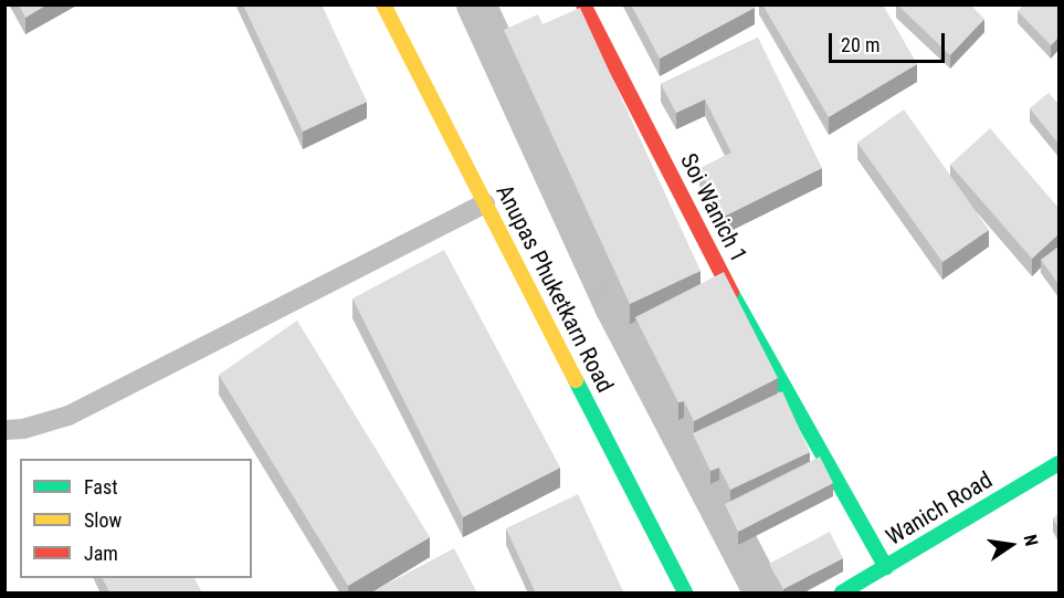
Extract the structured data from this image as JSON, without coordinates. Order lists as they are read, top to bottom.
{
  "streets": {
    "street": ["Soi Wanich 1", "Anupas Phuketkarn Road", "Wanich Road"]
  },
  "crossings": [
    ["Soi Wanich 1", "Wanich Road"]
  ],
  "legend": ["Fast", "Slow", "Jam"],
  "scale_bar": "20 m",
  "north": "right"
}
